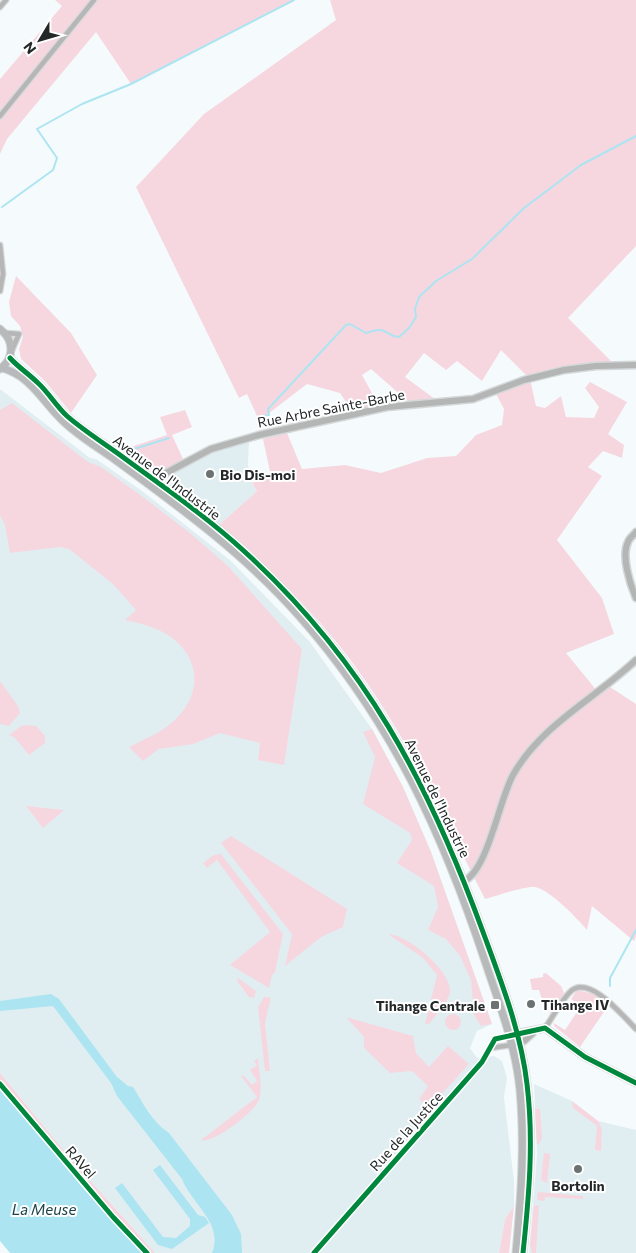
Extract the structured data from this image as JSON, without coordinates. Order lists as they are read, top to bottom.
{
  "streets": {
    "main road": ["Avenue de l'Industrie"],
    "street": ["Rue Arbre Sainte-Barbe", "Rue de la Justice"],
    "cycle path": ["RAVel"]
  },
  "crossings": [
    ["Rue Arbre Sainte-Barbe", "Avenue de l'Industrie"],
    ["Avenue de l'Industrie", "Rue de la Justice"]
  ],
  "water": ["La Meuse"],
  "places": {
    "other": ["Bio Dis-moi", "Tihange IV", "Bortolin"],
    "transit": ["Tihange Centrale"]
  },
  "north": "bottom left"
}
